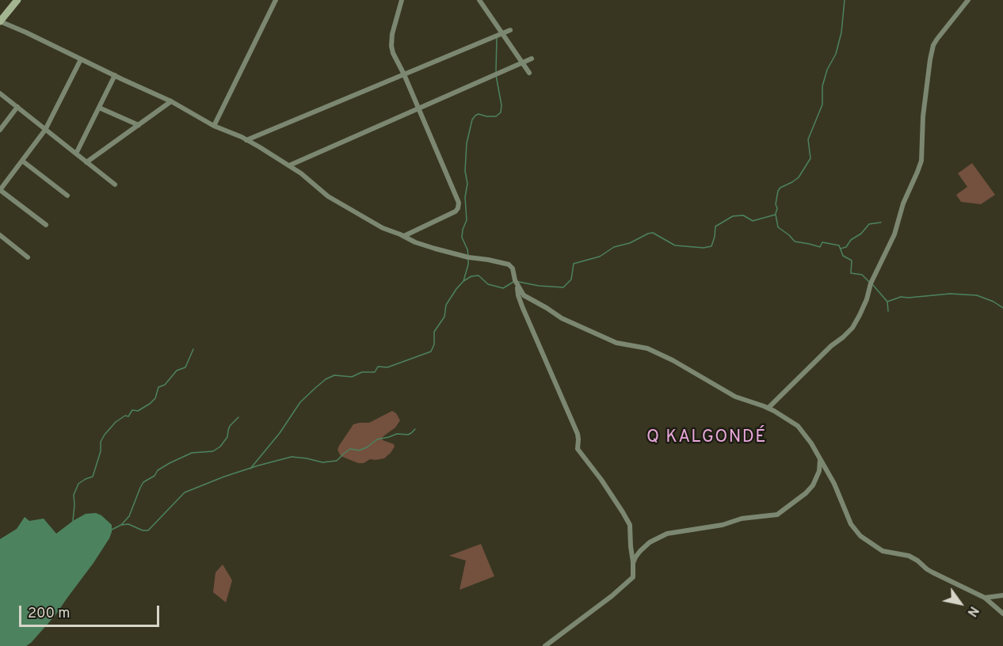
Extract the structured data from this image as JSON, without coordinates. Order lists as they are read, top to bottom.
{
  "districts": ["Q KALGONDÉ"],
  "scale_bar": "200 m",
  "north": "bottom right"
}
